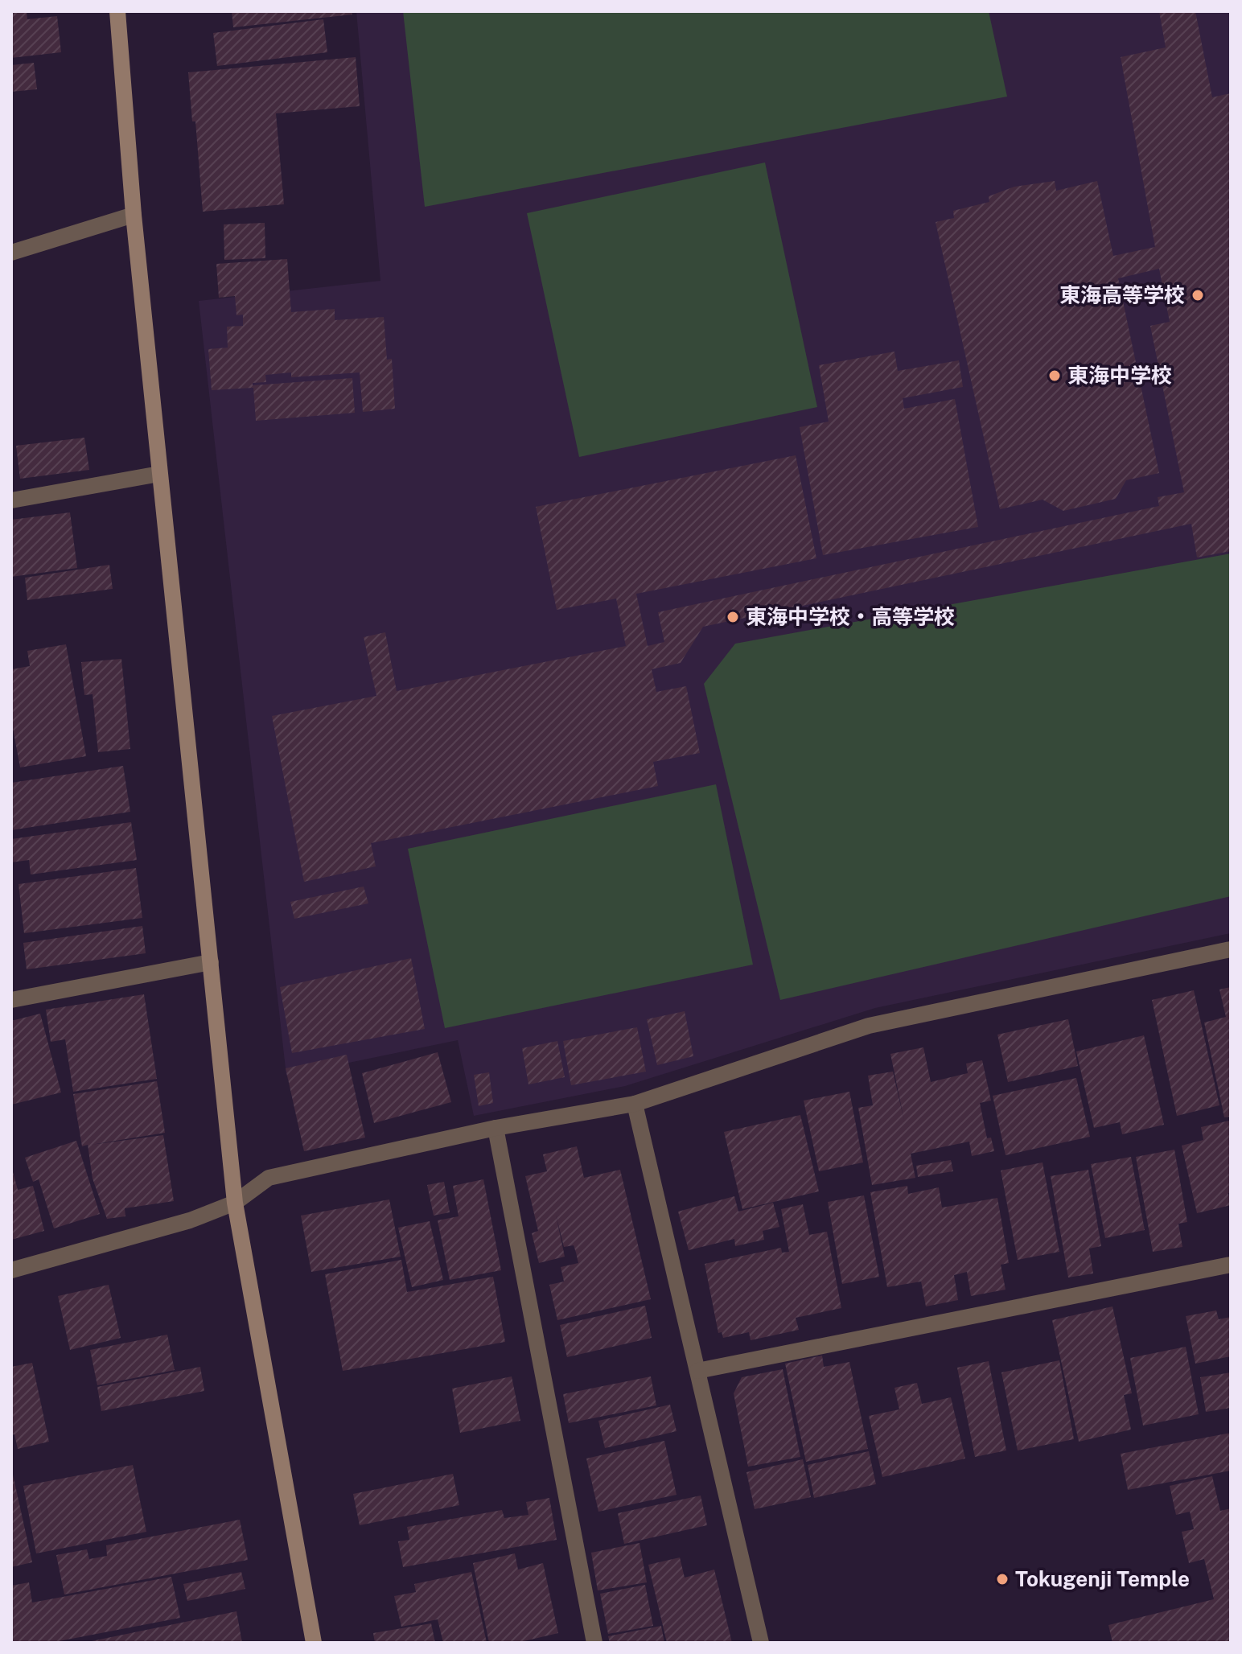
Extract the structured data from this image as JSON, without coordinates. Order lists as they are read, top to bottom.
{
  "places": [
    "東海高等学校",
    "東海中学校",
    "東海中学校・高等学校",
    "Tokugenji Temple"
  ]
}
